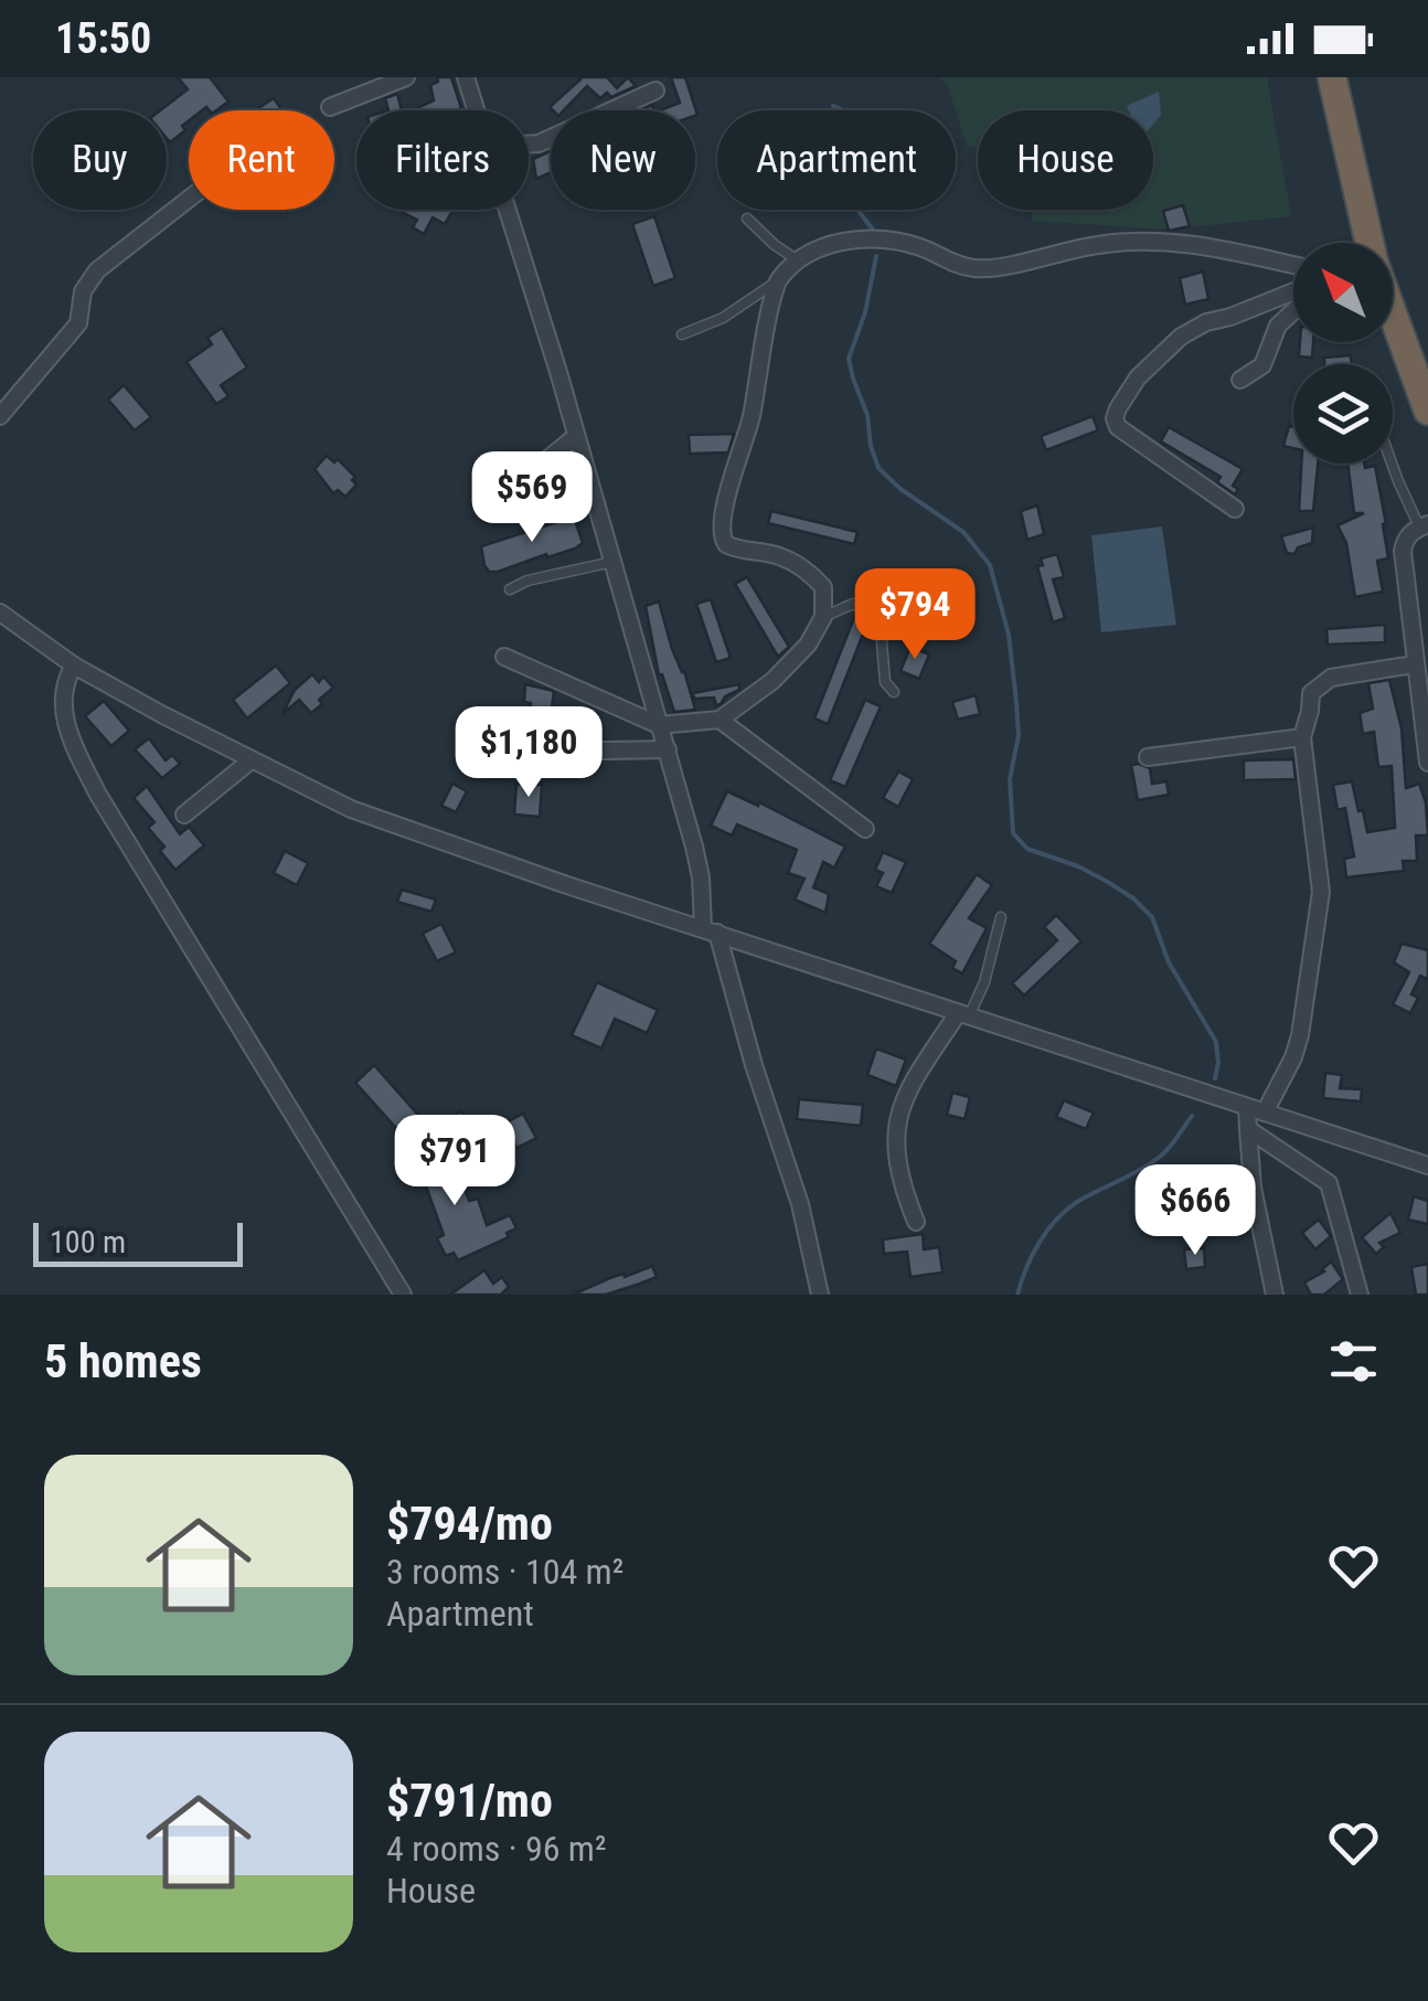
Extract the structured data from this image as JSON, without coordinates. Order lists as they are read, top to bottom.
{
  "scale_bar": "100 m",
  "north": "top left",
  "page": {
    "status": "15:50",
    "chip": [
      "Buy",
      "Rent",
      "Filters",
      "New",
      "Apartment",
      "House"
    ],
    "price": [
      "$569",
      "$794",
      "$1,180",
      "$791",
      "$666"
    ],
    "scale": "100 m",
    "heading": "5 homes",
    "list": [
      {
        "name": "$794/mo",
        "note": "3 rooms · 104 m² · Apartment"
      },
      {
        "name": "$791/mo",
        "note": "4 rooms · 96 m² · House"
      }
    ]
  }
}
